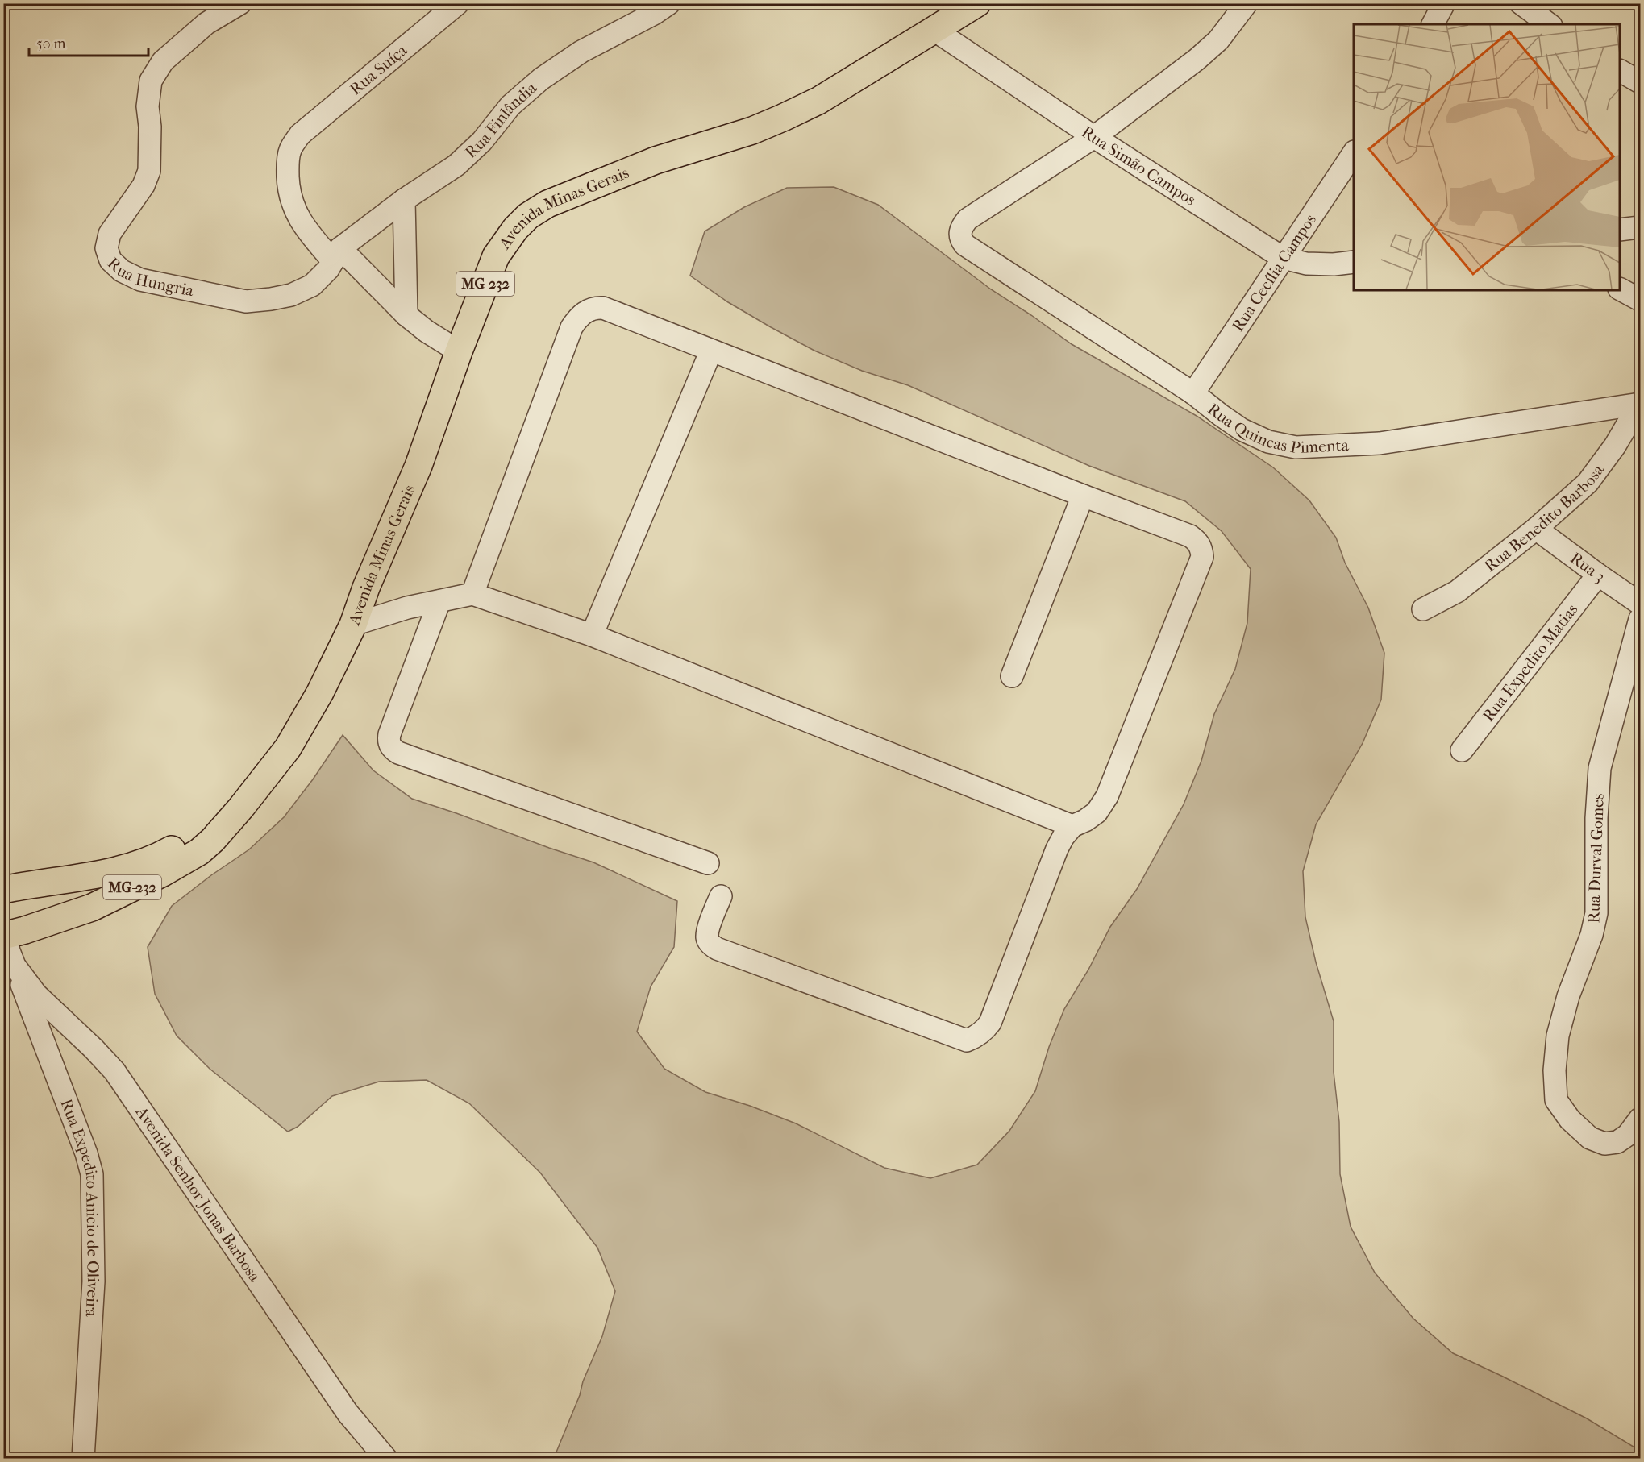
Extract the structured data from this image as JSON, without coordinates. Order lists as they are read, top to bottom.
{
  "streets": {
    "main road": ["Avenida Minas Gerais", "MG-232"],
    "street": [
      "Rua Suíça",
      "Rua Finlândia",
      "Rua Simão Campos",
      "Rua Hungria",
      "Rua Cecília Campos",
      "Rua Quincas Pimenta",
      "Rua Benedito Barbosa",
      "Rua 3",
      "Rua Expedito Matias",
      "Rua Durval Gomes",
      "Avenida Senhor Jonas Barbosa",
      "Rua Expedito Anicio de Oliveira"
    ]
  },
  "crossings": [
    ["Rua Suíça", "Rua Finlândia"],
    ["Rua Suíça", "Rua Hungria"],
    ["Rua Finlândia", "Rua Hungria"],
    ["Rua Simão Campos", "Avenida Minas Gerais"],
    ["Rua Simão Campos", "Rua Cecília Campos"],
    ["Rua Simão Campos", "Rua Quincas Pimenta"],
    ["Avenida Minas Gerais", "MG-232"],
    ["Rua Cecília Campos", "Rua Quincas Pimenta"],
    ["MG-232", "Avenida Senhor Jonas Barbosa"],
    ["Rua Quincas Pimenta", "Rua Benedito Barbosa"],
    ["Rua Benedito Barbosa", "Rua 3"],
    ["Rua 3", "Rua Expedito Matias"],
    ["Avenida Senhor Jonas Barbosa", "Rua Expedito Anicio de Oliveira"]
  ],
  "scale_bar": "50 m"
}
